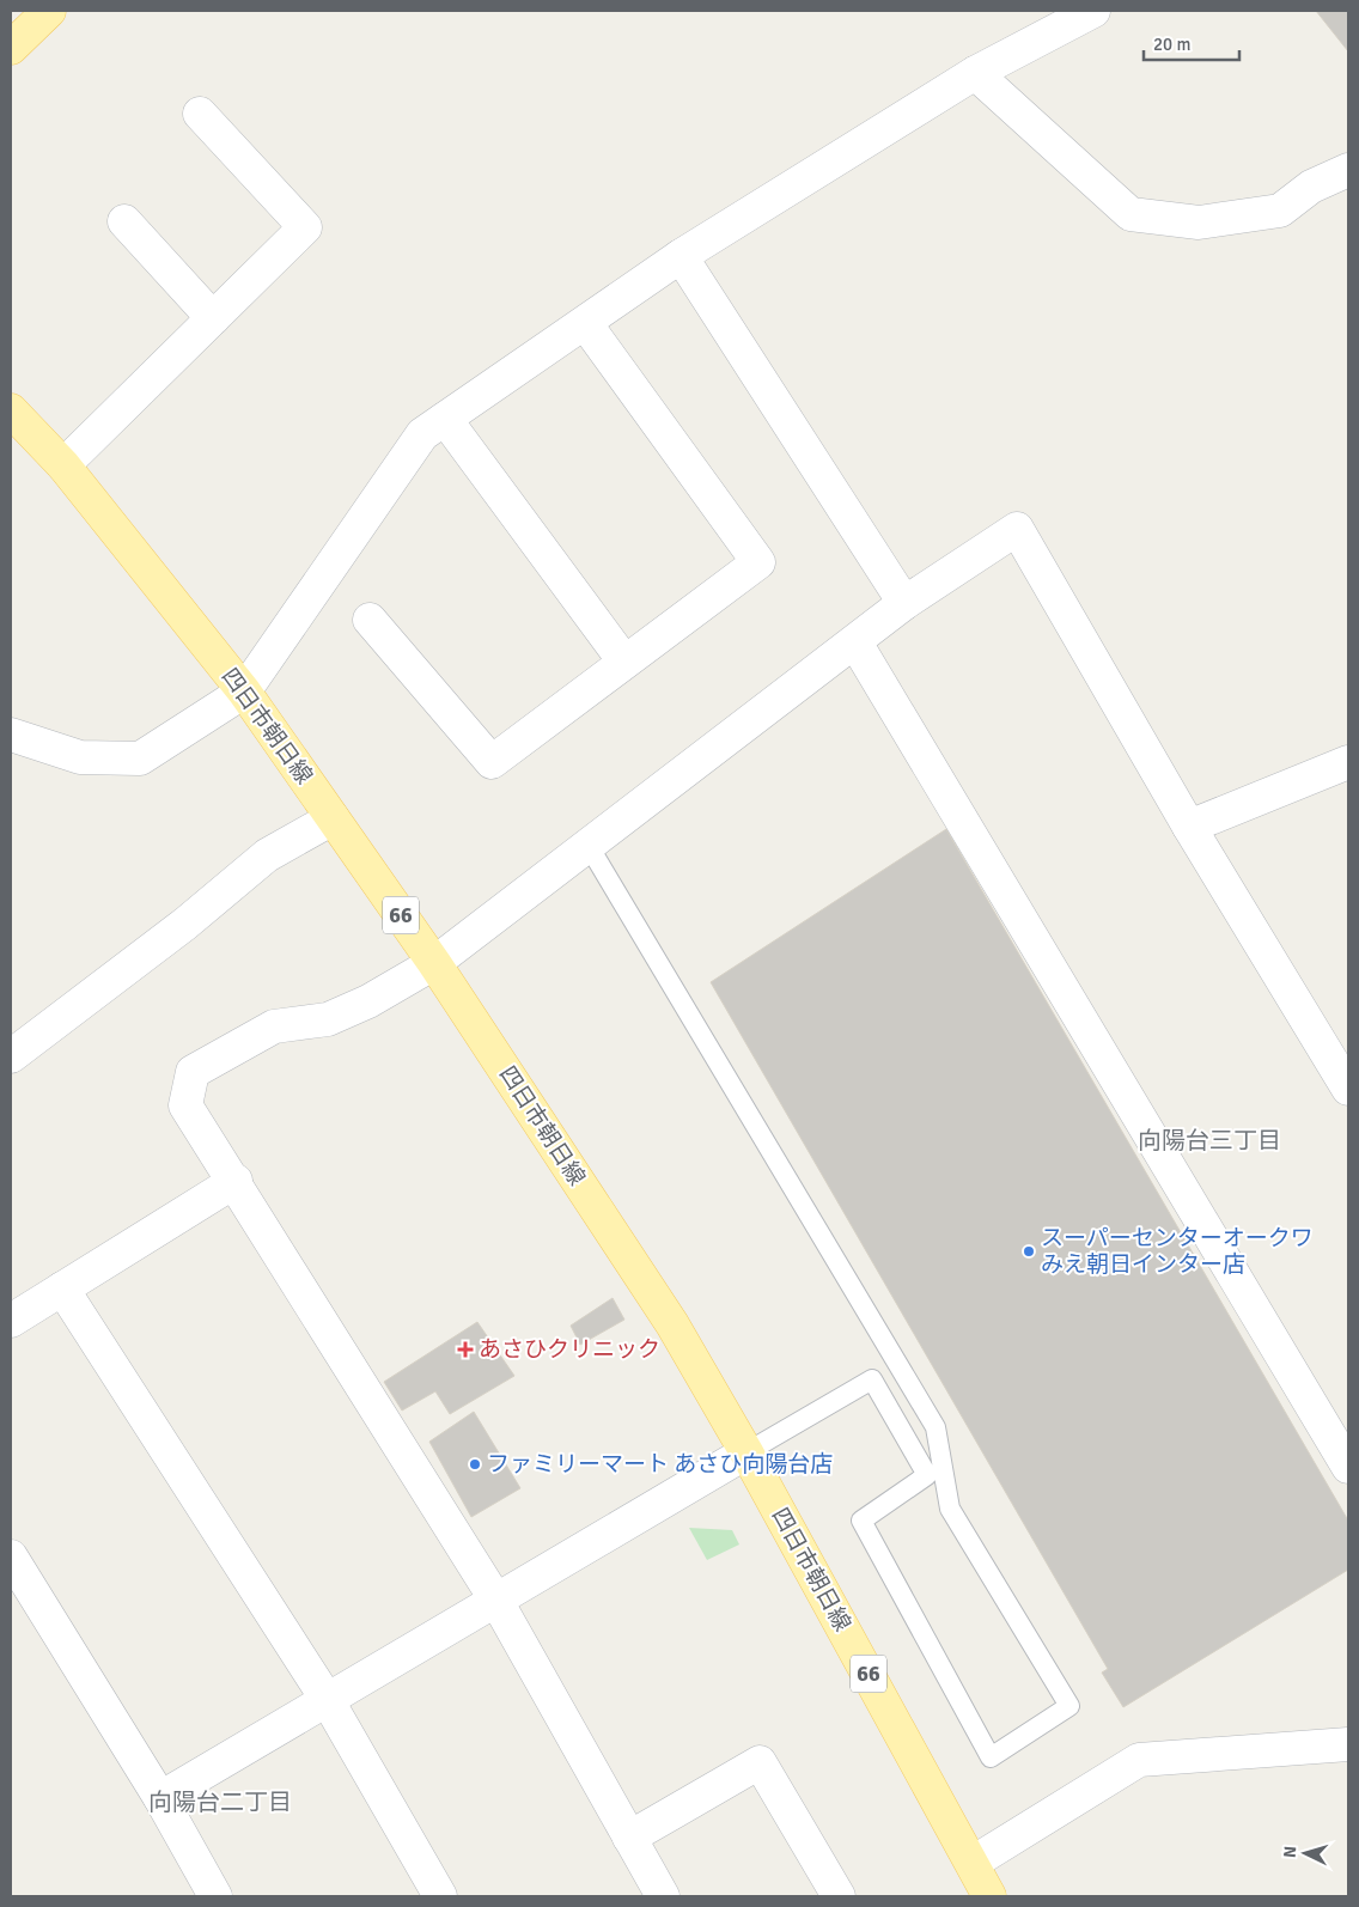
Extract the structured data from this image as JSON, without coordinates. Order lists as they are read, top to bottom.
{
  "streets": {
    "main road": ["四日市朝日線", "66"]
  },
  "districts": ["向陽台三丁目", "向陽台二丁目"],
  "places": {
    "other": ["スーパーセンターオークワ みえ朝日インター店", "ファミリーマート あさひ向陽台店"],
    "health": ["あさひクリニック"]
  },
  "scale_bar": "20 m",
  "north": "left"
}
